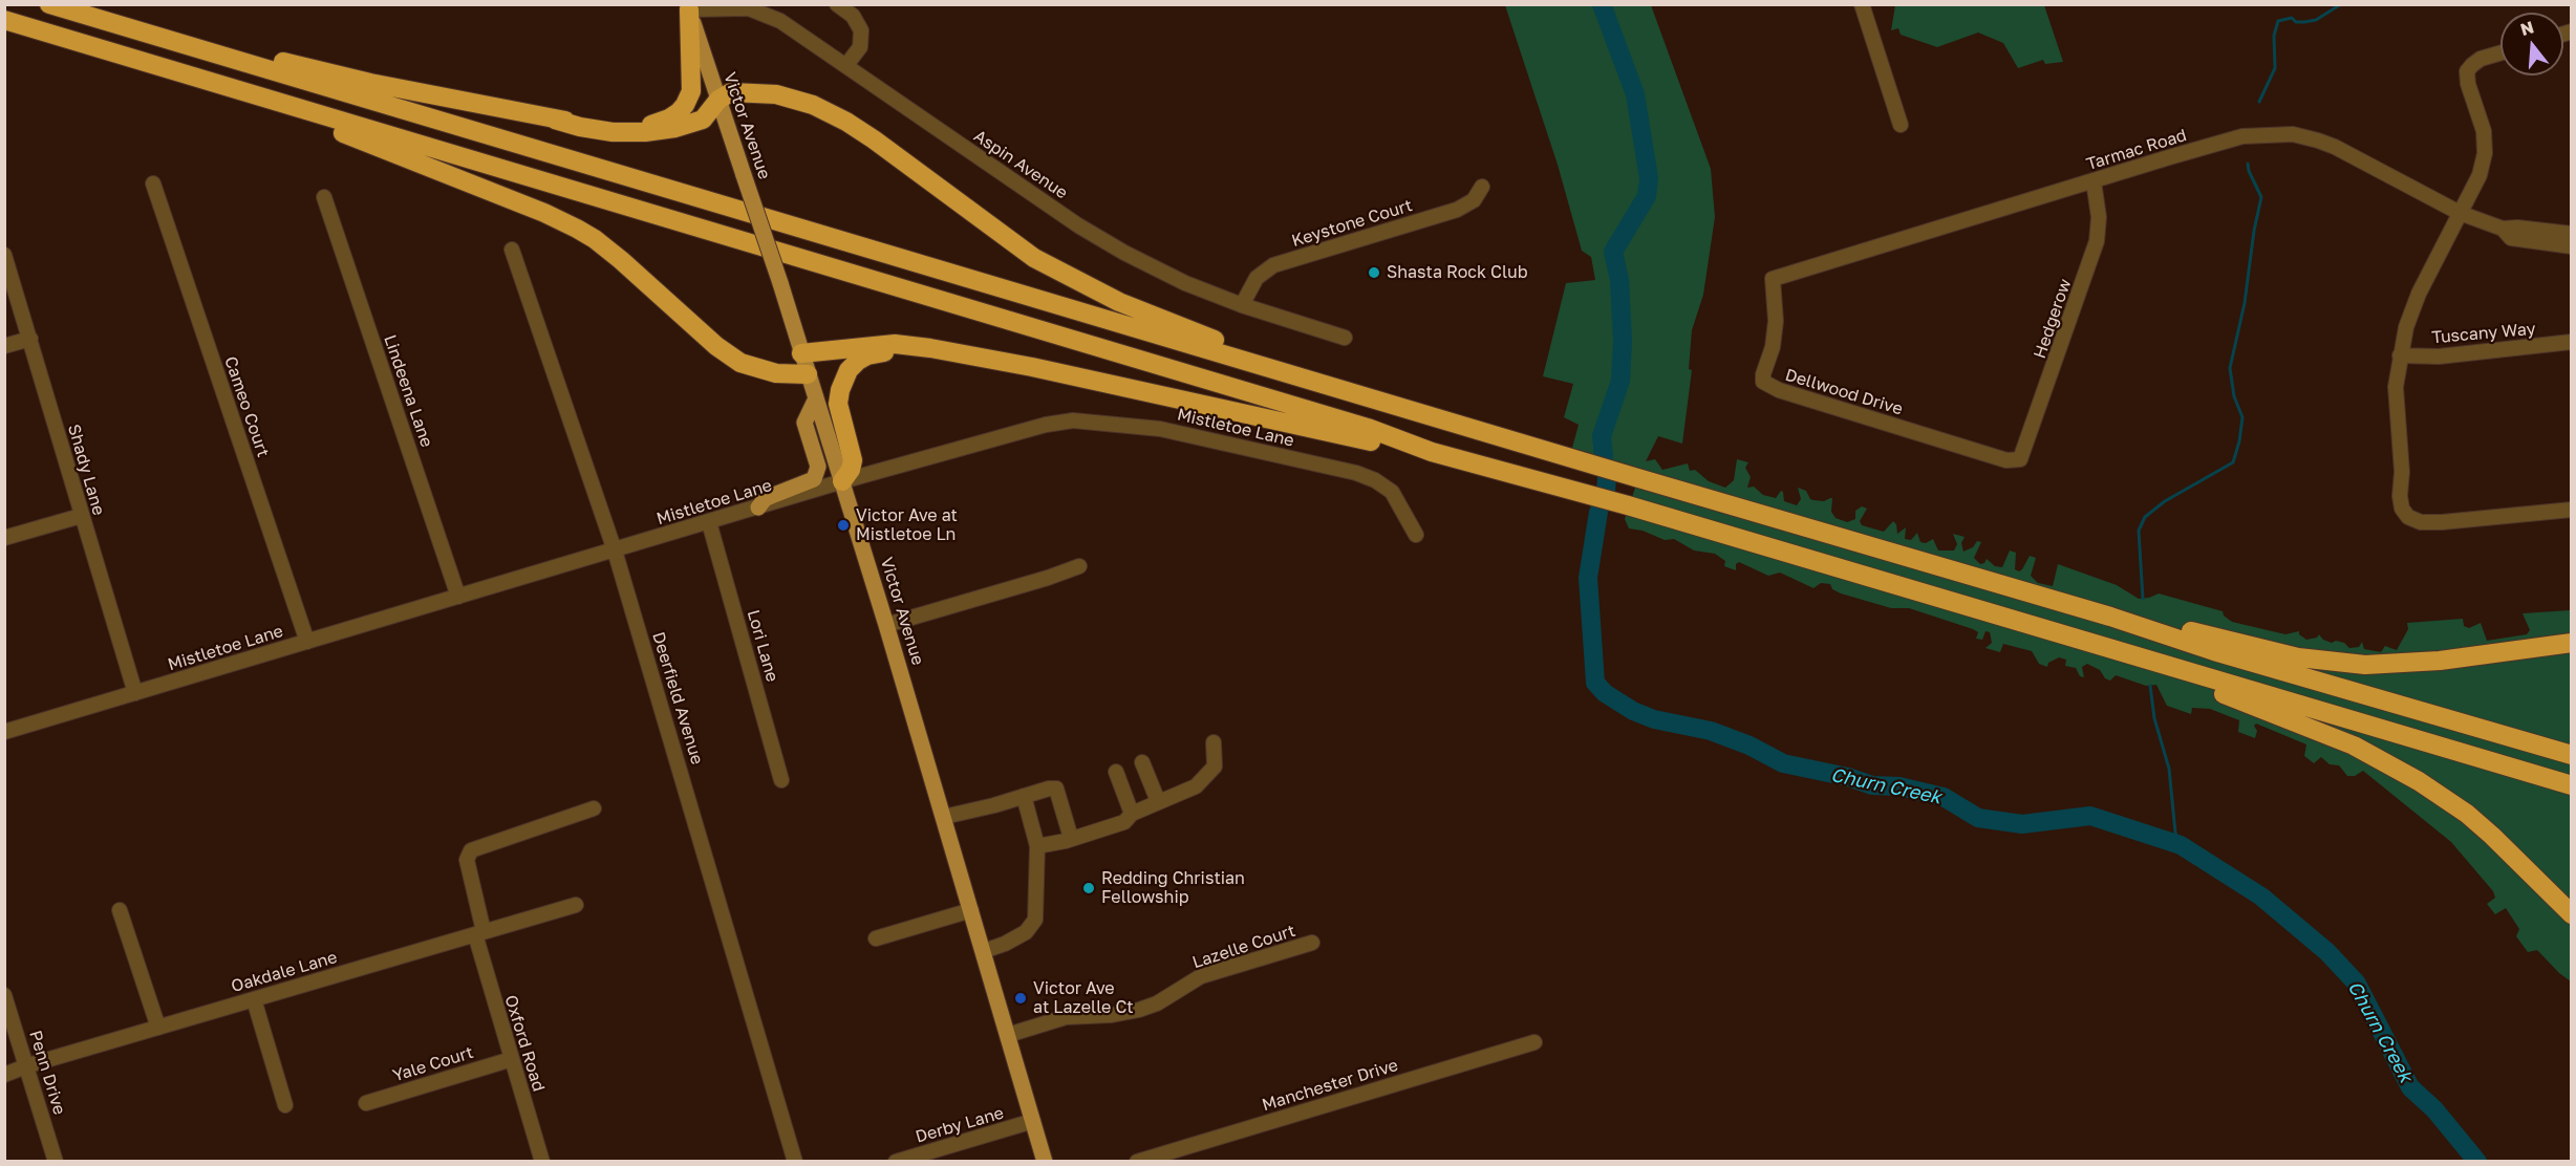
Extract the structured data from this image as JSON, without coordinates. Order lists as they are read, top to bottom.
{
  "streets": {
    "main road": ["Victor Avenue"],
    "street": [
      "Tarmac Road",
      "Aspin Avenue",
      "Keystone Court",
      "Hedgerow",
      "Tuscany Way",
      "Lindeena Lane",
      "Dellwood Drive",
      "Cameo Court",
      "Mistletoe Lane",
      "Shady Lane",
      "Lori Lane",
      "Deerfield Avenue",
      "Lazelle Court",
      "Oakdale Lane",
      "Oxford Road",
      "Yale Court",
      "Penn Drive",
      "Manchester Drive",
      "Derby Lane"
    ]
  },
  "crossings": [
    ["Victor Avenue", "Aspin Avenue"],
    ["Victor Avenue", "Mistletoe Lane"],
    ["Victor Avenue", "Lazelle Court"],
    ["Victor Avenue", "Derby Lane"],
    ["Tarmac Road", "Hedgerow"],
    ["Tarmac Road", "Tuscany Way"],
    ["Tarmac Road", "Dellwood Drive"],
    ["Aspin Avenue", "Keystone Court"],
    ["Hedgerow", "Dellwood Drive"],
    ["Lindeena Lane", "Mistletoe Lane"],
    ["Cameo Court", "Mistletoe Lane"],
    ["Mistletoe Lane", "Shady Lane"],
    ["Mistletoe Lane", "Lori Lane"],
    ["Mistletoe Lane", "Deerfield Avenue"],
    ["Oakdale Lane", "Oxford Road"],
    ["Oakdale Lane", "Penn Drive"],
    ["Oxford Road", "Yale Court"]
  ],
  "water": ["Churn Creek"],
  "places": [
    "Shasta Rock Club",
    "Victor Ave at Mistletoe Ln",
    "Redding Christian Fellowship",
    "Victor Ave at Lazelle Ct"
  ],
  "north": "top"
}
